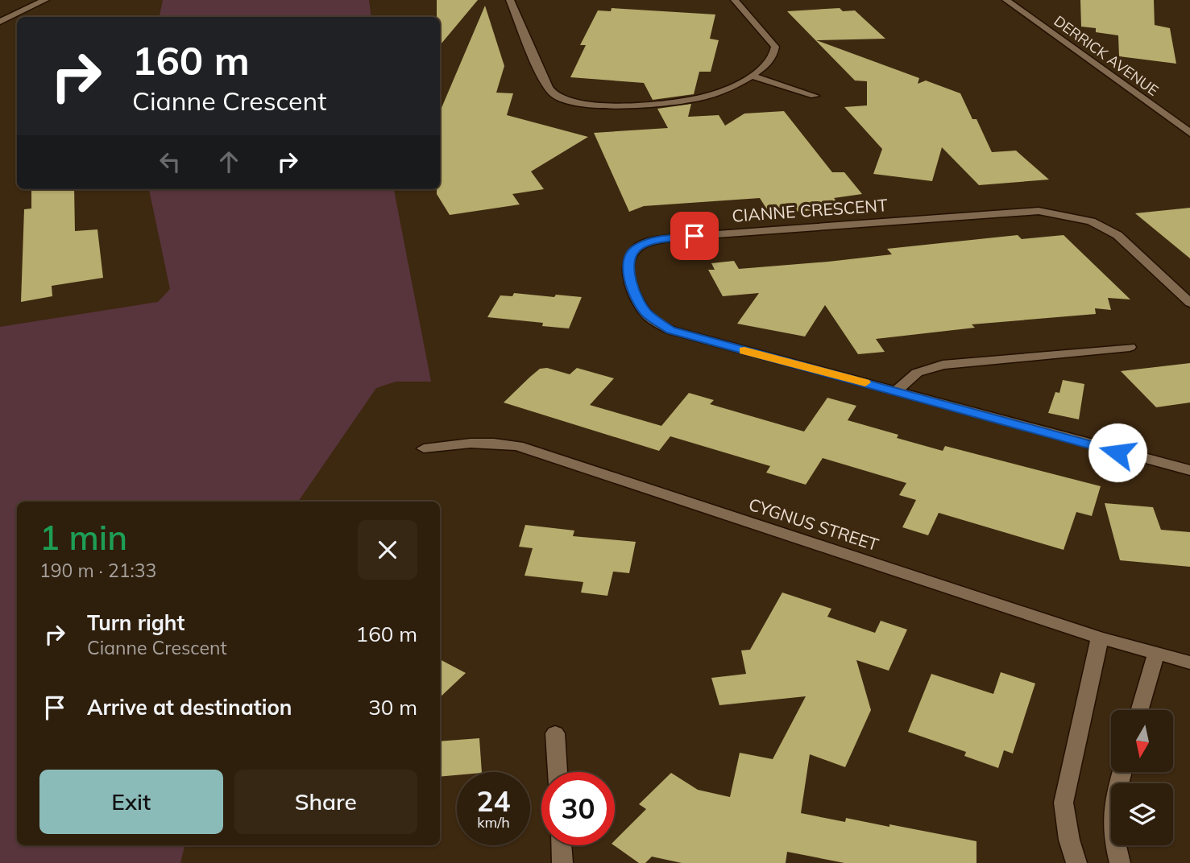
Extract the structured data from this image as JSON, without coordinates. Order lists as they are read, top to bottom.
{
  "streets": {
    "street": ["DERRICK AVENUE", "CIANNE CRESCENT", "CYGNUS STREET"]
  },
  "north": "bottom",
  "page": {
    "turn": ["160 m", "Cianne Crescent"],
    "heading": ["1 min", "190 m · 21:33"],
    "list": [
      {
        "name": "Turn right",
        "note": "Cianne Crescent",
        "value": "160 m"
      },
      {
        "name": "Arrive at destination",
        "value": "30 m"
      }
    ],
    "buttons": ["Exit", "Share"],
    "speed": "24 km/h",
    "limit": "30"
  }
}
